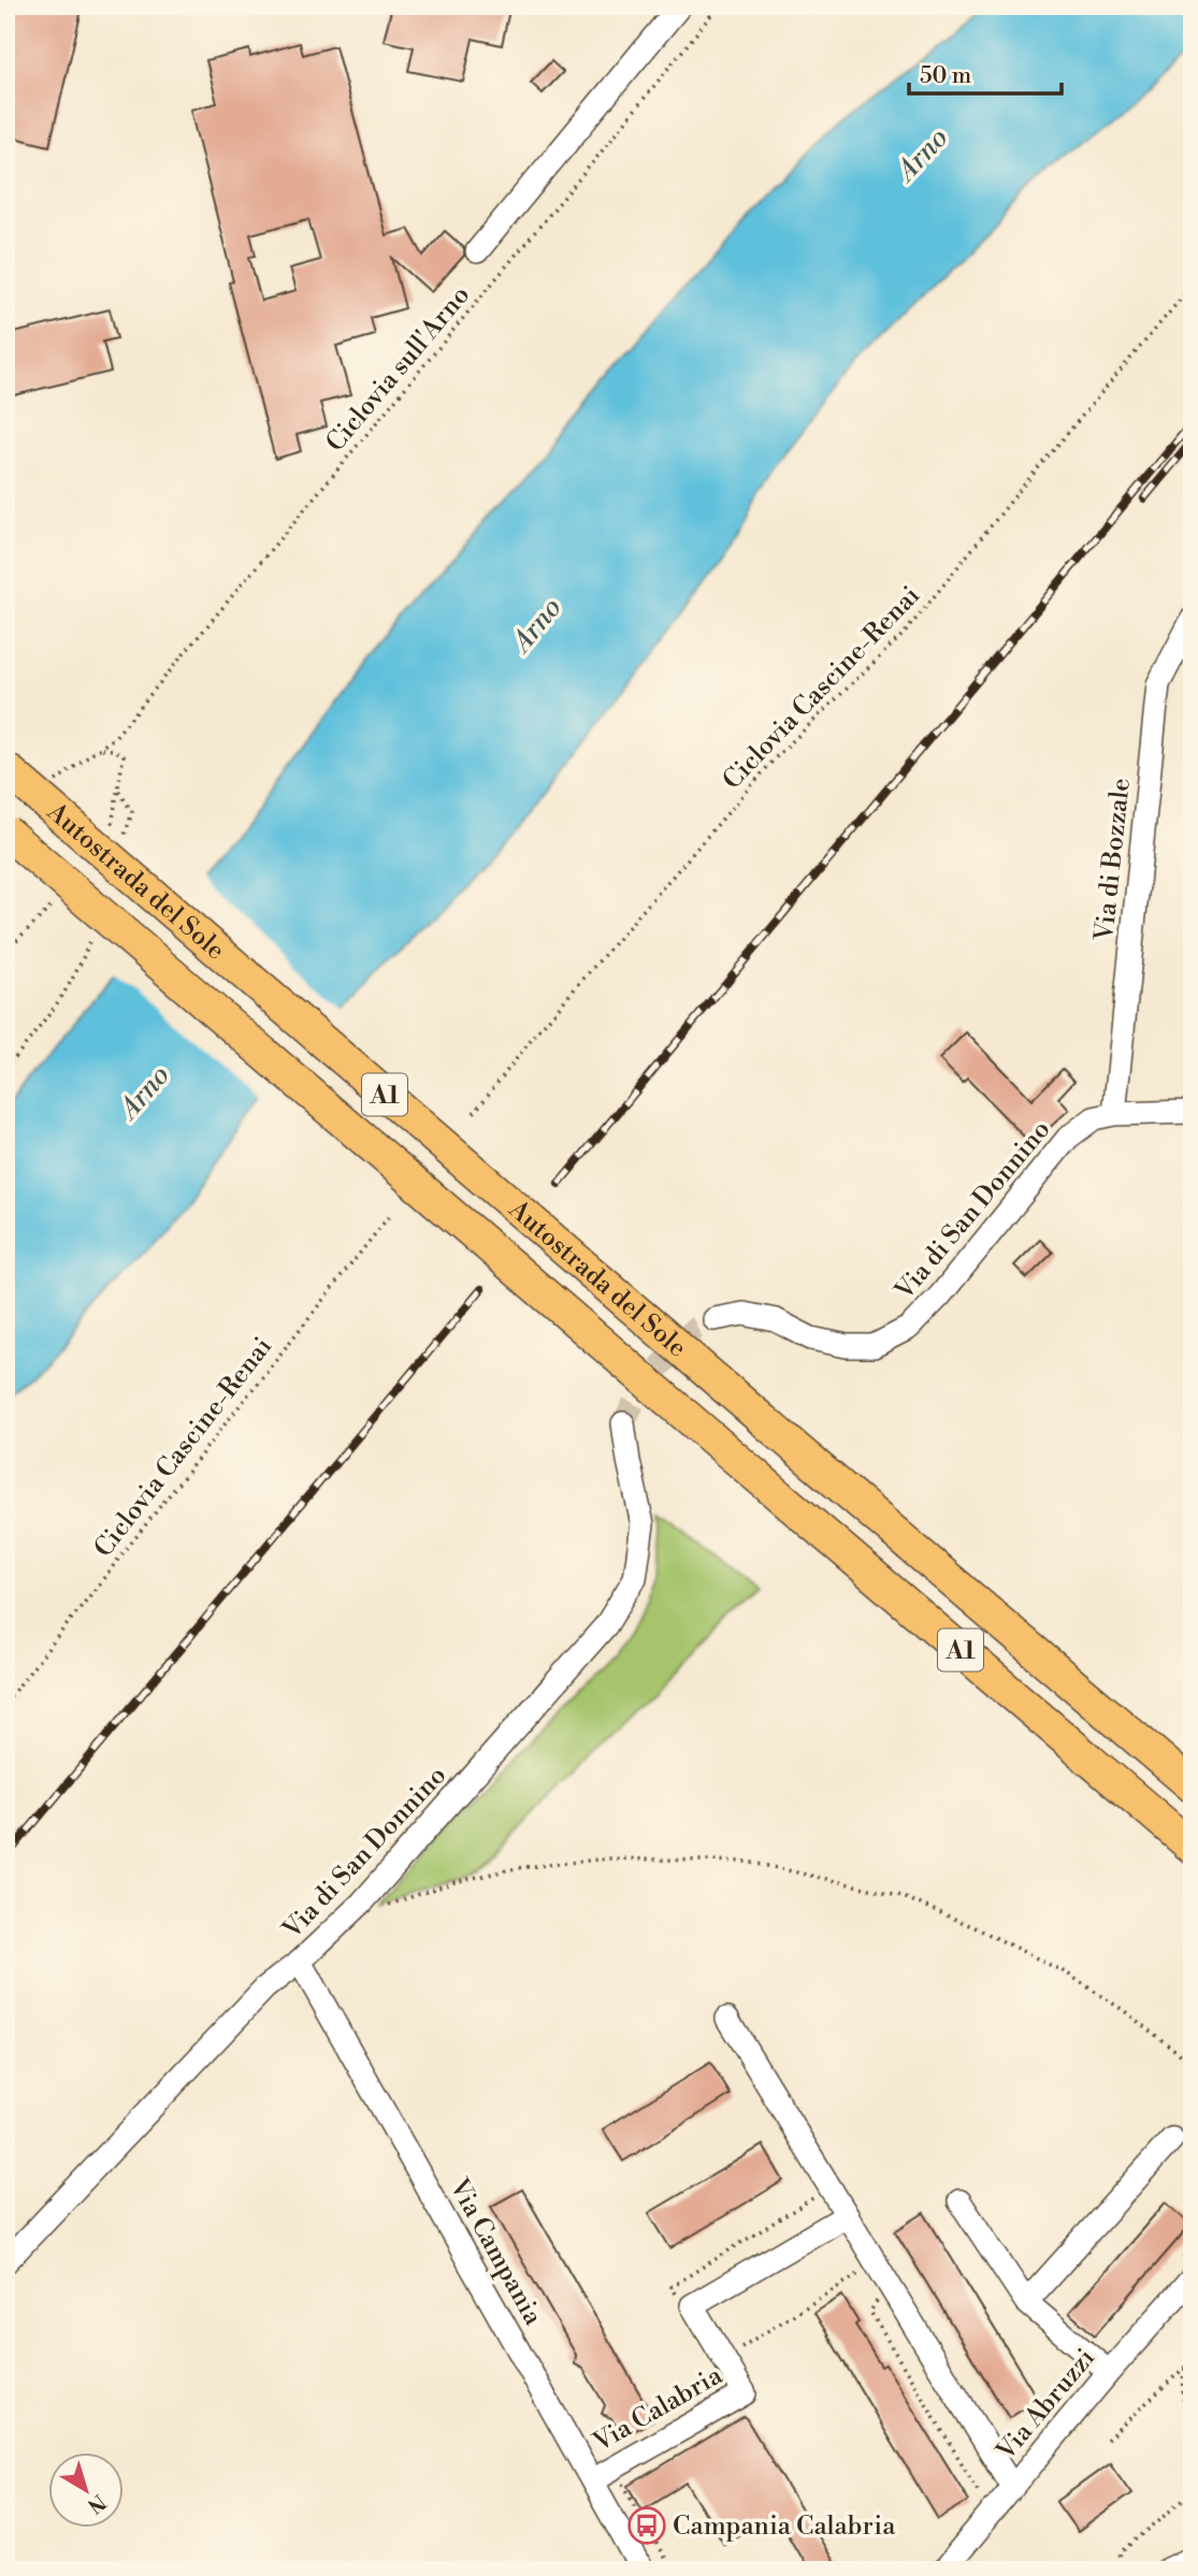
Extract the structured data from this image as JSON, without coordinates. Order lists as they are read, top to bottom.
{
  "streets": {
    "highway": ["Autostrada del Sole", "A1"],
    "street": [
      "Via di Bozzale",
      "Via di San Donnino",
      "Via Campania",
      "Via Abruzzi",
      "Via Calabria"
    ],
    "path": ["Ciclovia sull'Arno", "Ciclovia Cascine-Renai"]
  },
  "crossings": [
    ["Via di Bozzale", "Via di San Donnino"],
    ["Via di San Donnino", "Via Campania"],
    ["Via Campania", "Via Calabria"]
  ],
  "water": ["Arno"],
  "places": {
    "bus stop": ["Campania Calabria"]
  },
  "scale_bar": "50 m",
  "north": "bottom right"
}
